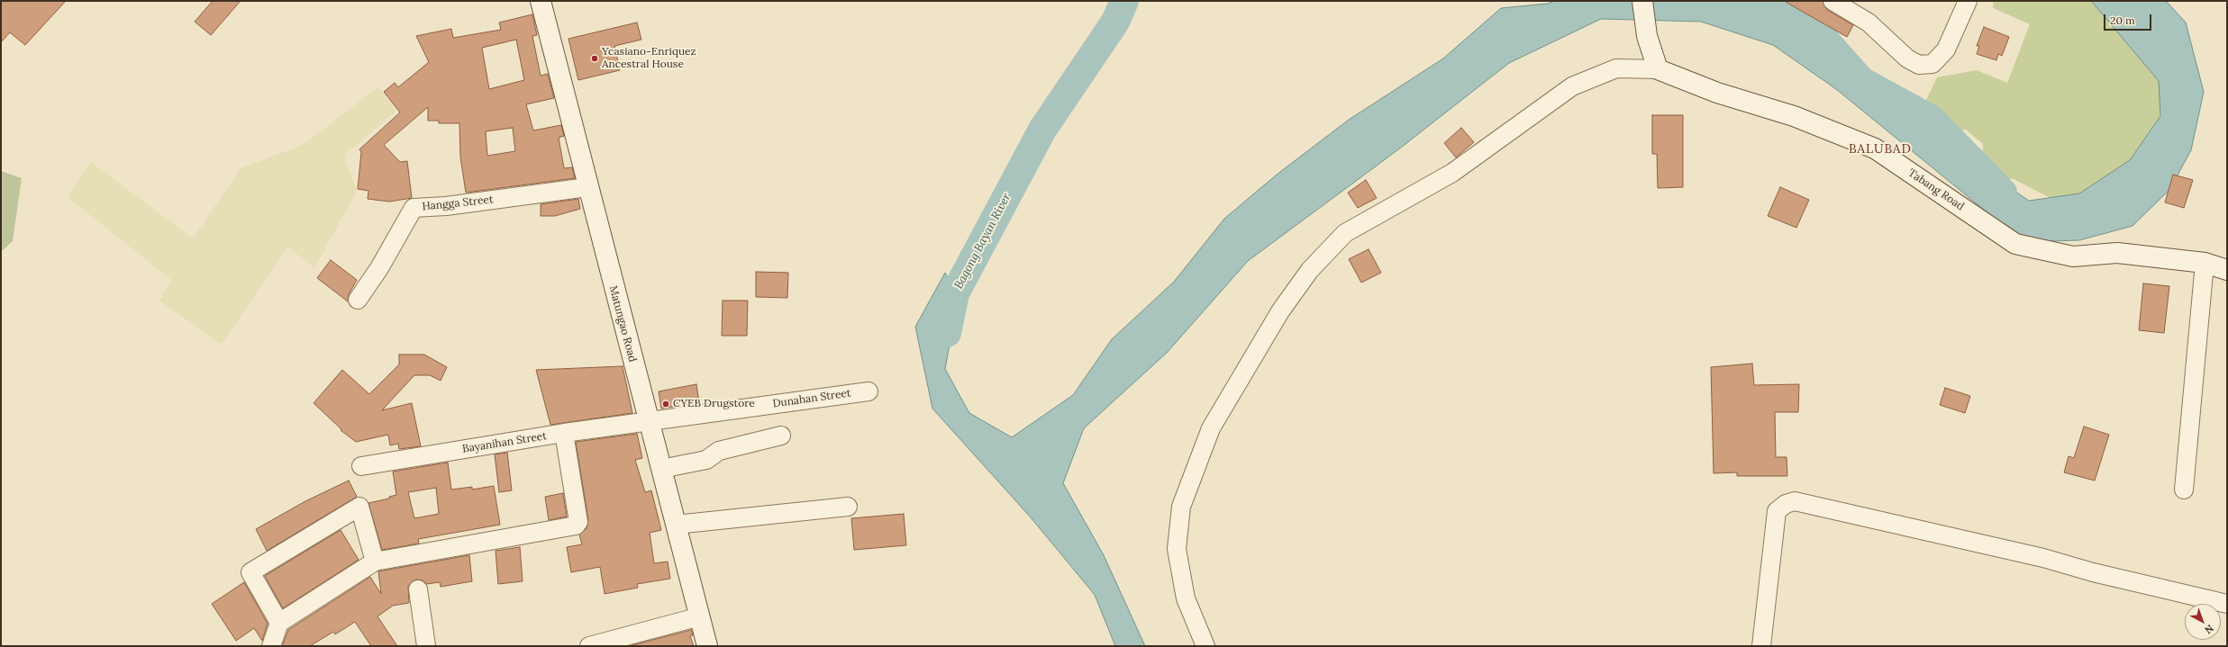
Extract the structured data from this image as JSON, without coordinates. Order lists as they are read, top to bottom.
{
  "streets": {
    "main road": ["Tabang Road", "Matungao Road"],
    "street": ["Hangga Street", "Dunahan Street", "Bayanihan Street"]
  },
  "crossings": [
    ["Hangga Street", "Matungao Road"],
    ["Matungao Road", "Dunahan Street"],
    ["Matungao Road", "Bayanihan Street"],
    ["Dunahan Street", "Bayanihan Street"]
  ],
  "districts": ["BALUBAD"],
  "water": ["Bagong Bayan River"],
  "places": ["Ycasiano-Enriquez Ancestral House", "CYEB Drugstore"],
  "scale_bar": "20 m",
  "north": "bottom right"
}
